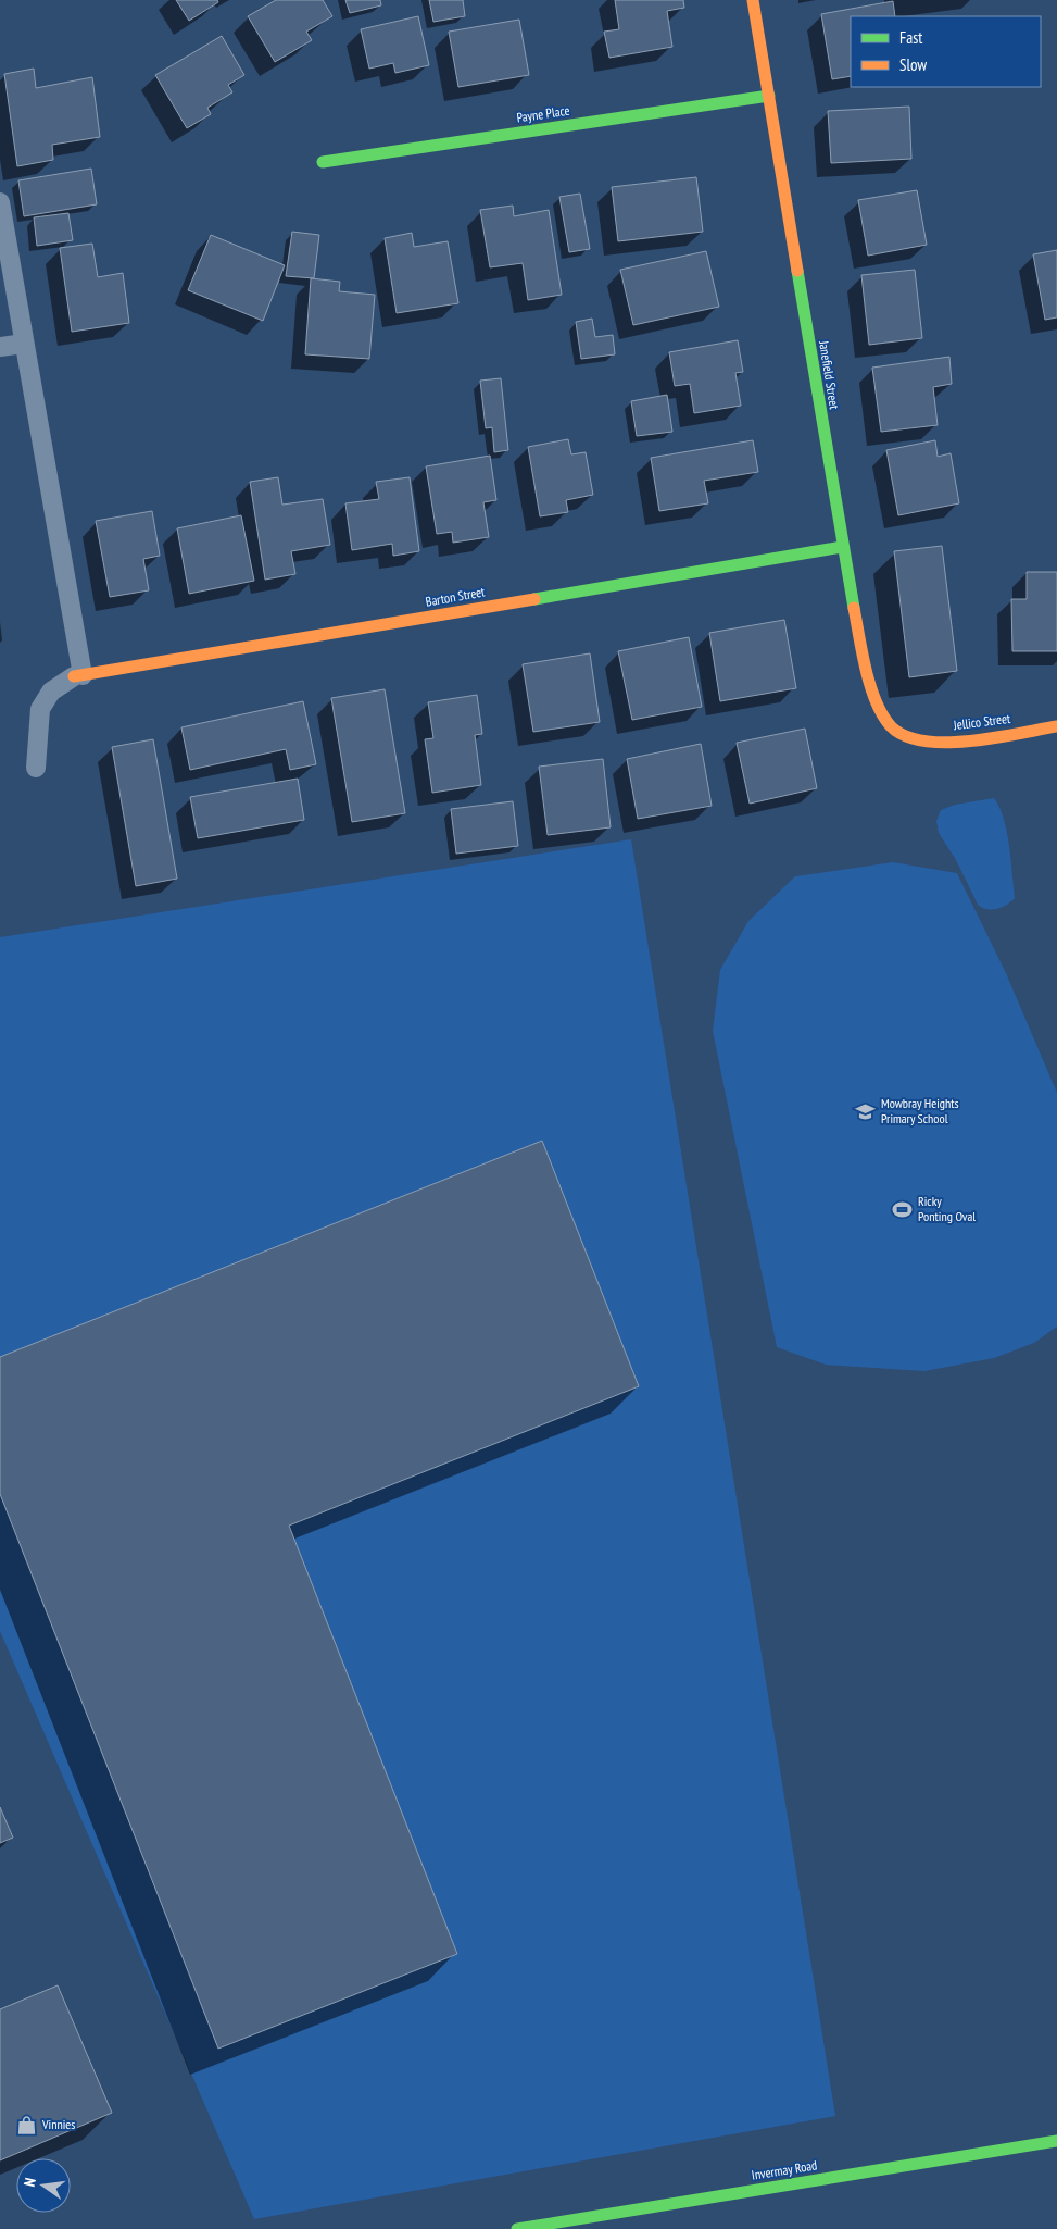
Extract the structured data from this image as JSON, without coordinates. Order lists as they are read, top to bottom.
{
  "streets": {
    "street": [
      "Payne Place",
      "Janefield Street",
      "Barton Street",
      "Jellico Street",
      "Invermay Road"
    ]
  },
  "crossings": [
    ["Payne Place", "Janefield Street"],
    ["Janefield Street", "Barton Street"],
    ["Janefield Street", "Jellico Street"]
  ],
  "places": {
    "school or university": ["Mowbray Heights Primary School"],
    "sports": ["Ricky Ponting Oval"],
    "shop": ["Vinnies"]
  },
  "legend": ["Fast", "Slow"],
  "north": "left"
}
